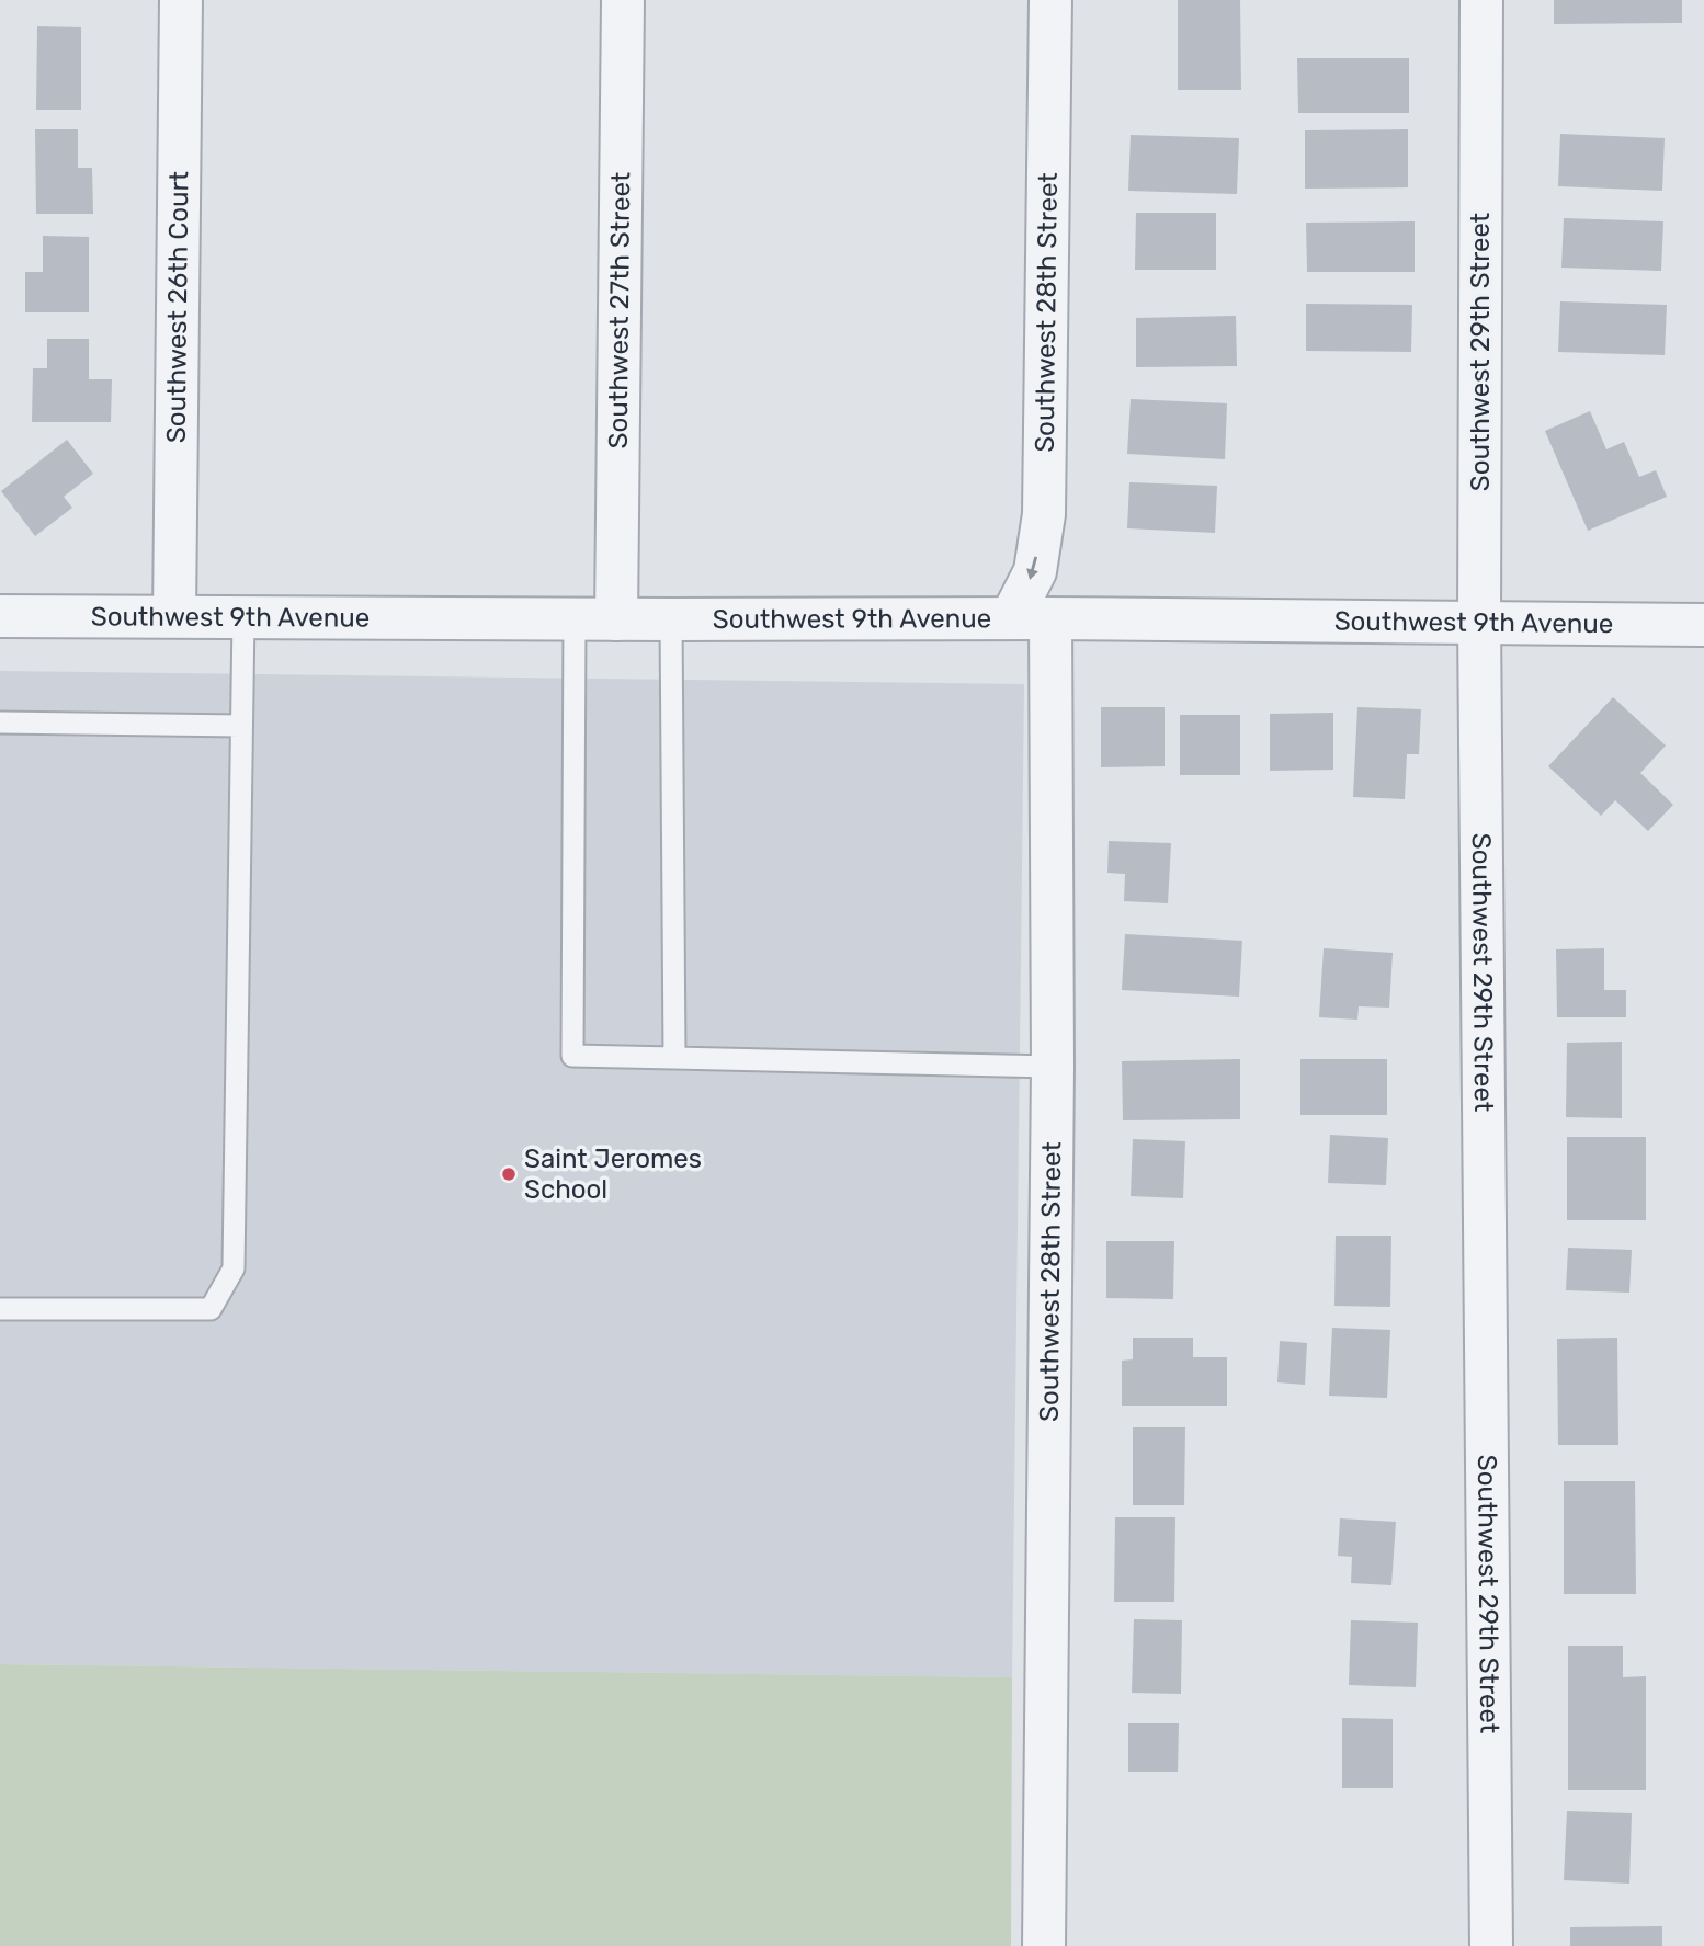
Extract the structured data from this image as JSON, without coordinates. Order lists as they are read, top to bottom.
{
  "streets": {
    "street": [
      "Southwest 26th Court",
      "Southwest 27th Street",
      "Southwest 28th Street",
      "Southwest 29th Street",
      "Southwest 9th Avenue"
    ]
  },
  "crossings": [
    ["Southwest 26th Court", "Southwest 9th Avenue"],
    ["Southwest 27th Street", "Southwest 9th Avenue"],
    ["Southwest 28th Street", "Southwest 9th Avenue"],
    ["Southwest 29th Street", "Southwest 9th Avenue"]
  ],
  "places": ["Saint Jeromes School"]
}
